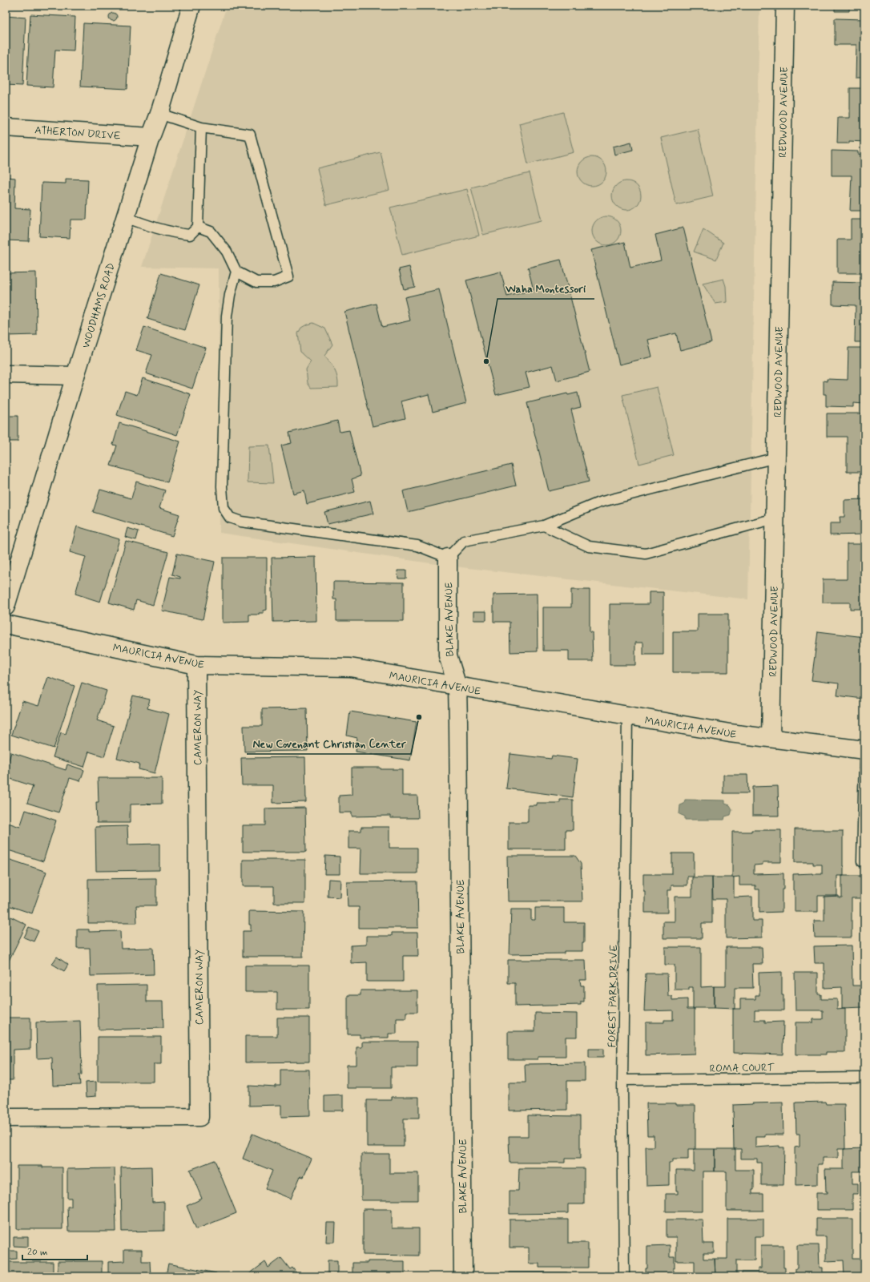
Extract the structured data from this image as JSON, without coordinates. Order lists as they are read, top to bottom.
{
  "streets": {
    "street": [
      "REDWOOD AVENUE",
      "ATHERTON DRIVE",
      "WOODHAMS ROAD",
      "BLAKE AVENUE",
      "MAURICIA AVENUE",
      "CAMERON WAY"
    ],
    "lane": ["FOREST PARK DRIVE", "ROMA COURT"]
  },
  "crossings": [
    ["REDWOOD AVENUE", "MAURICIA AVENUE"],
    ["ATHERTON DRIVE", "WOODHAMS ROAD"],
    ["BLAKE AVENUE", "MAURICIA AVENUE"],
    ["MAURICIA AVENUE", "CAMERON WAY"],
    ["MAURICIA AVENUE", "FOREST PARK DRIVE"],
    ["FOREST PARK DRIVE", "ROMA COURT"]
  ],
  "places": ["Waha Montessori", "New Covenant Christian Center"],
  "scale_bar": "20 m"
}
